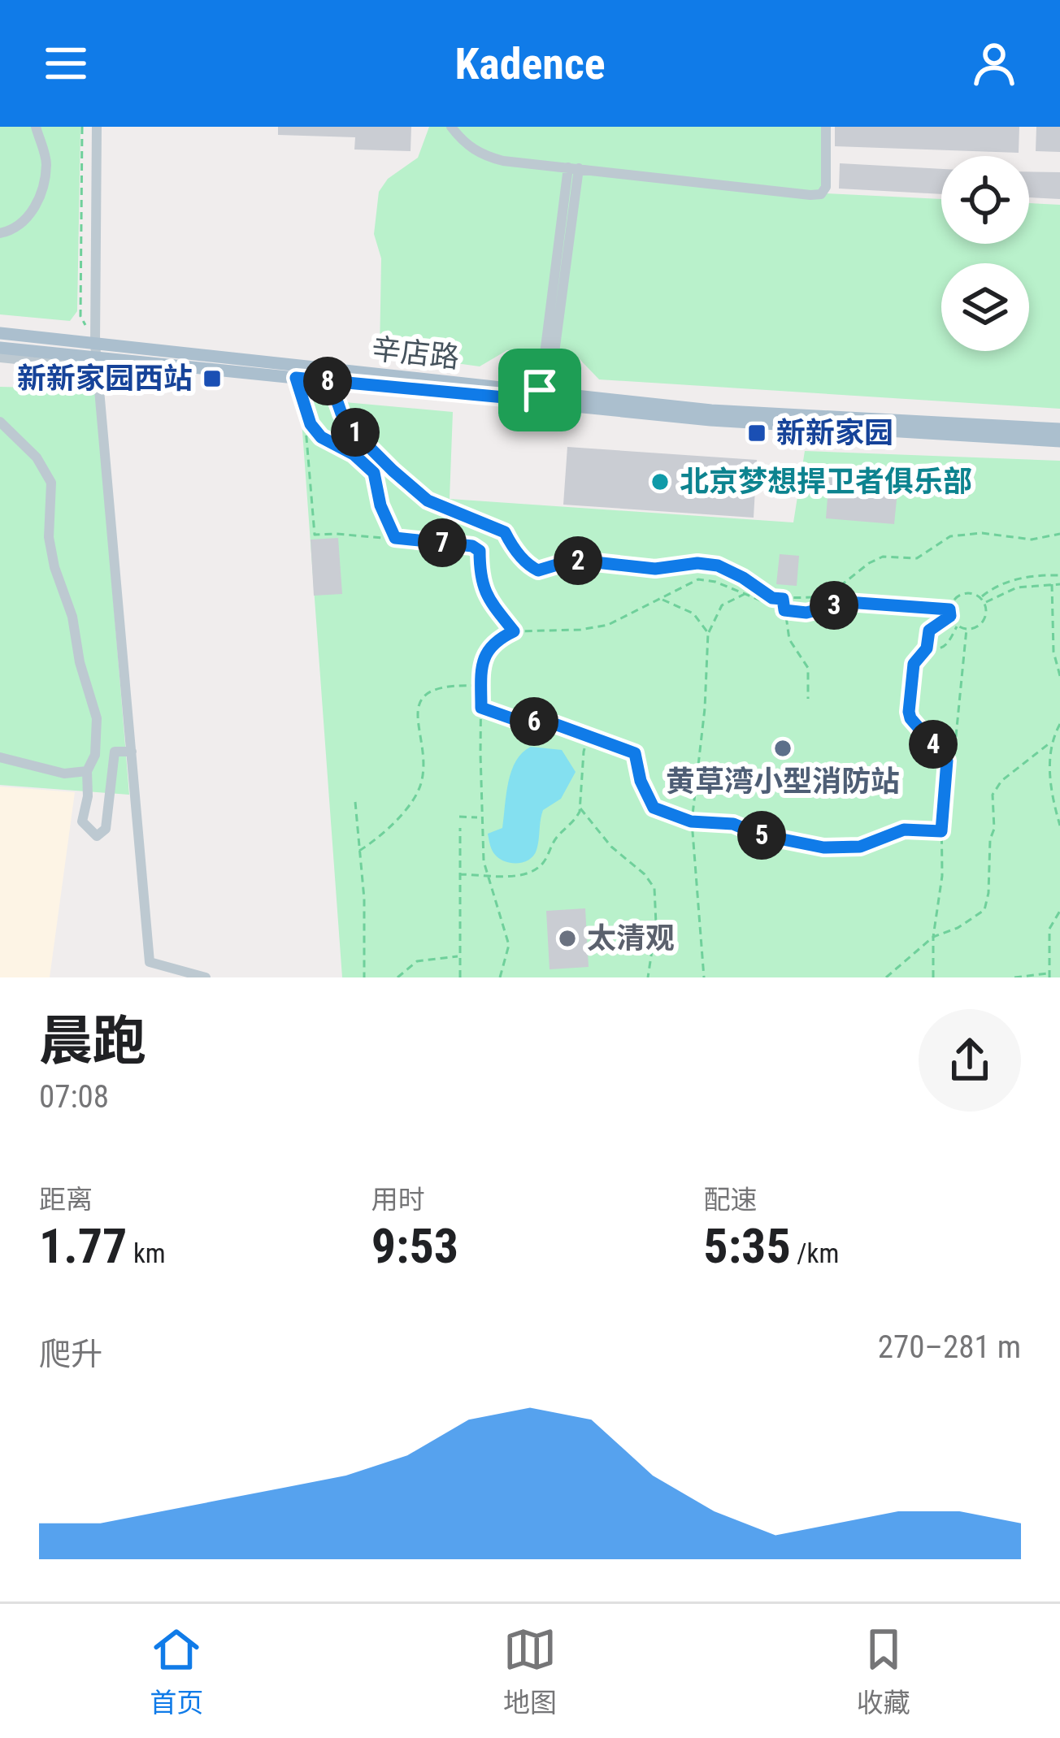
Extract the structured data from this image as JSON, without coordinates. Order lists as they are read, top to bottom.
{
  "streets": {
    "main road": ["辛店路"]
  },
  "places": {
    "transit": ["新新家园西站", "新新家园"],
    "other": ["北京梦想捍卫者俱乐部", "黄草湾小型消防站", "太清观"]
  },
  "page": {
    "header": "Kadence",
    "pins": [
      "8",
      "1",
      "7",
      "2",
      "3",
      "6",
      "4",
      "5"
    ],
    "heading": ["晨跑", "07:08"],
    "stats": [
      ["距离", "1.77 km"],
      ["用时", "9:53"],
      ["配速", "5:35 /km"]
    ],
    "chart": ["爬升", "270–281 m"],
    "tabs": ["首页", "地图", "收藏"]
  }
}
